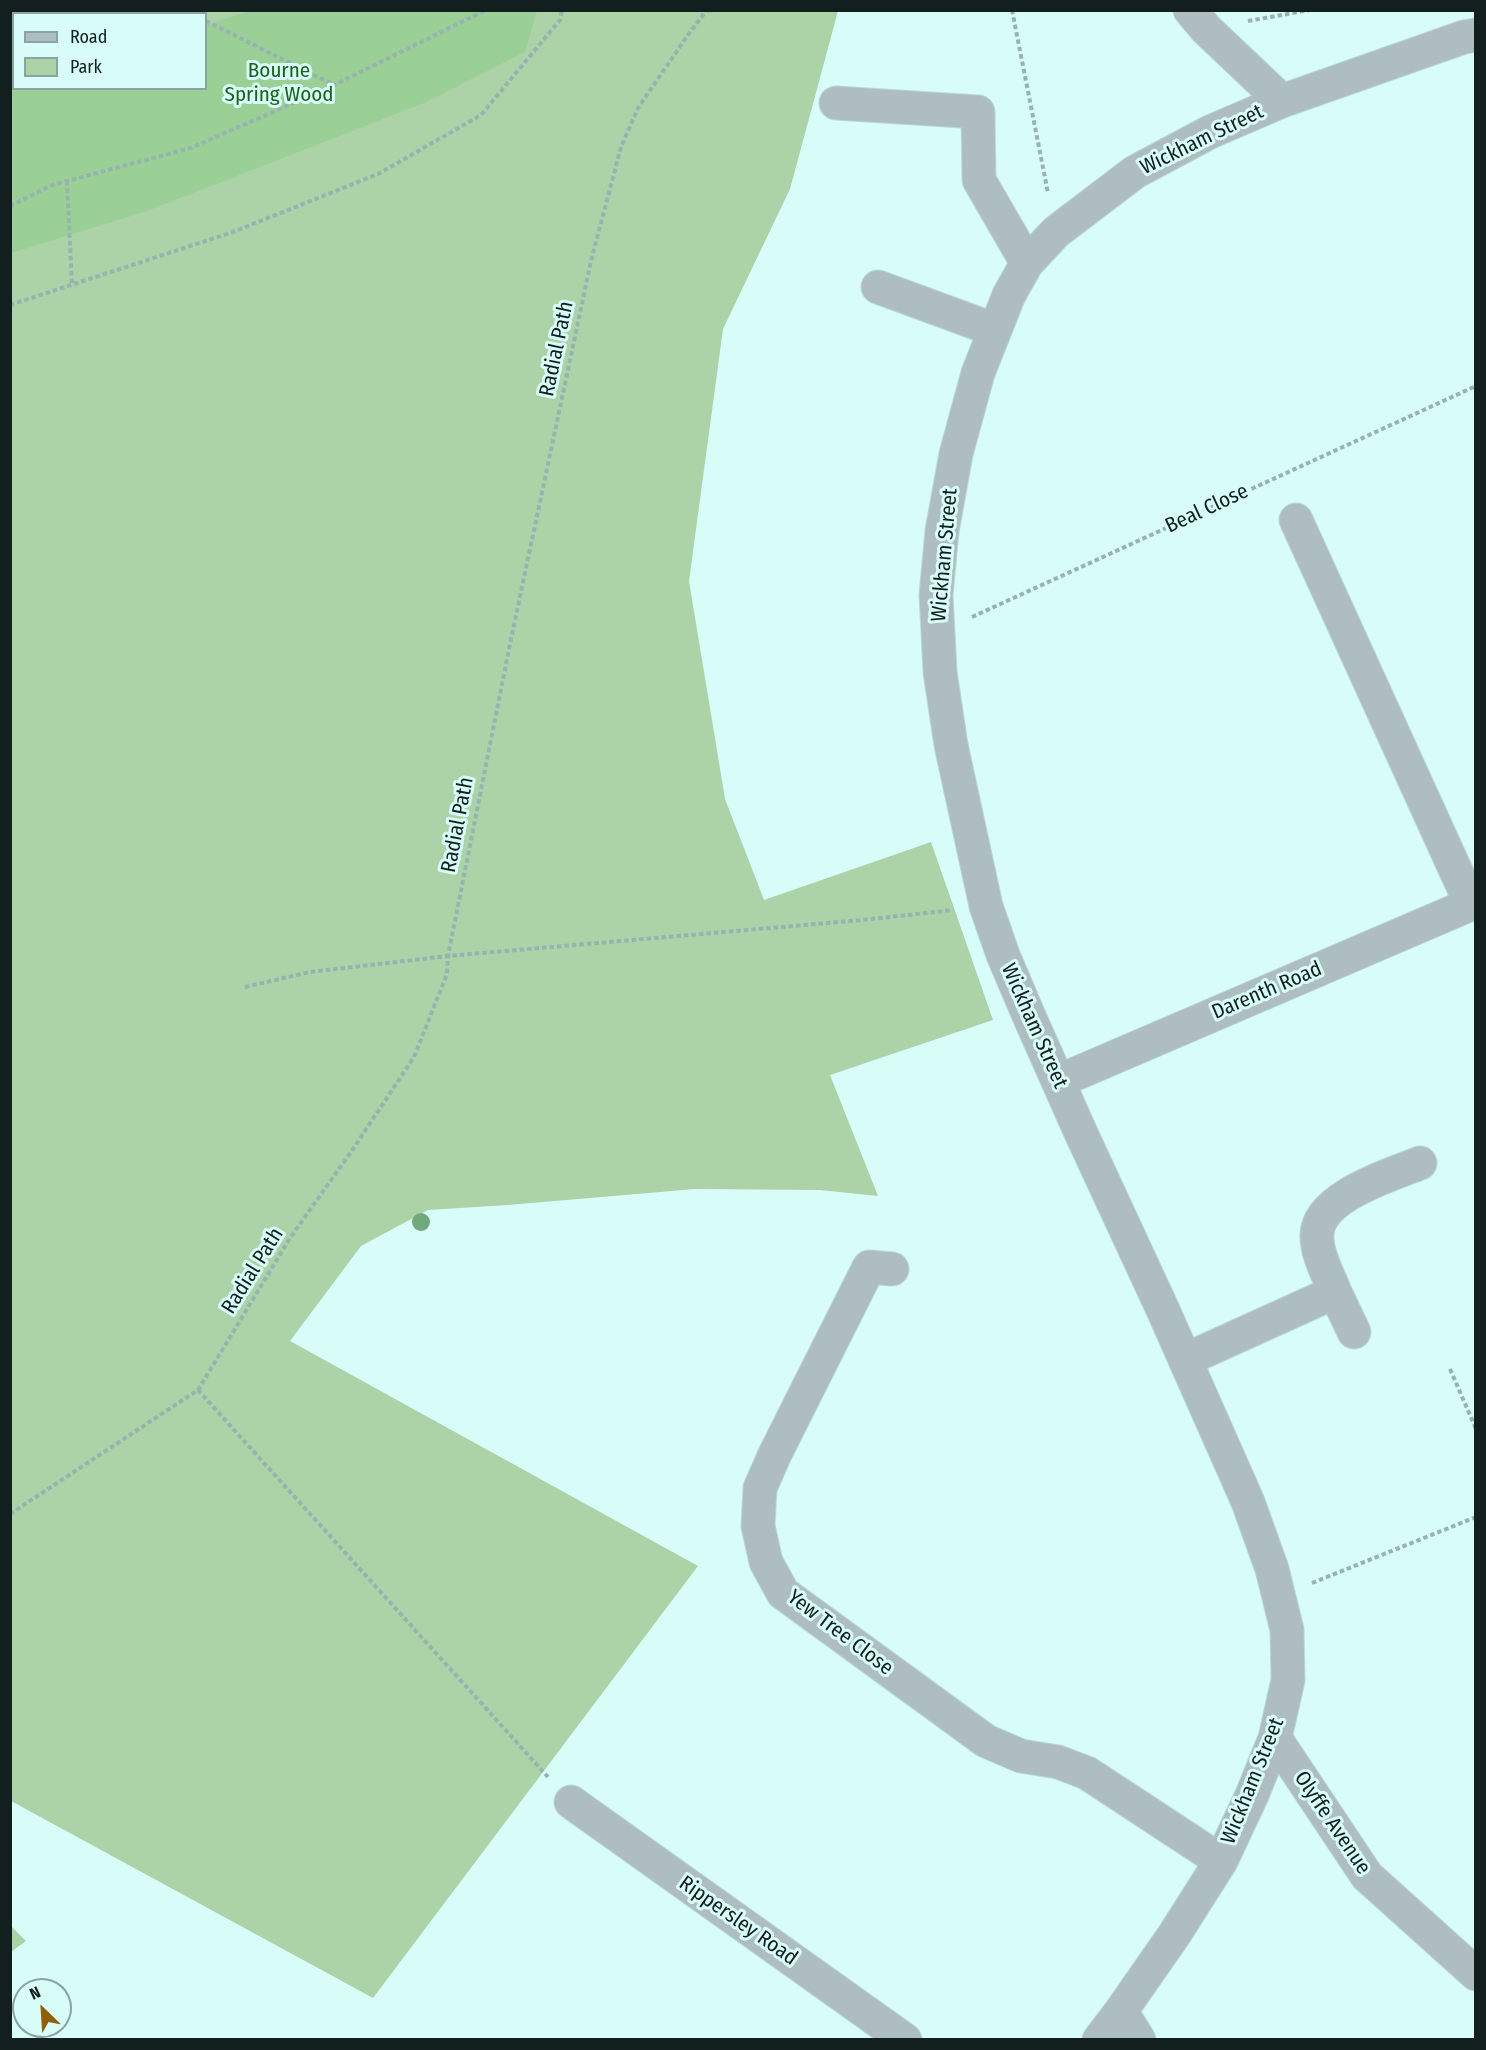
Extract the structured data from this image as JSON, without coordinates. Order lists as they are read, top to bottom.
{
  "streets": {
    "street": [
      "Wickham Street",
      "Darenth Road",
      "Yew Tree Close",
      "Olyffe Avenue",
      "Rippersley Road"
    ],
    "path": ["Radial Path", "Beal Close"]
  },
  "crossings": [
    ["Wickham Street", "Beal Close"],
    ["Wickham Street", "Darenth Road"],
    ["Wickham Street", "Yew Tree Close"],
    ["Wickham Street", "Olyffe Avenue"]
  ],
  "parks": ["Bourne Spring Wood"],
  "legend": ["Road", "Park"],
  "north": "top left"
}
